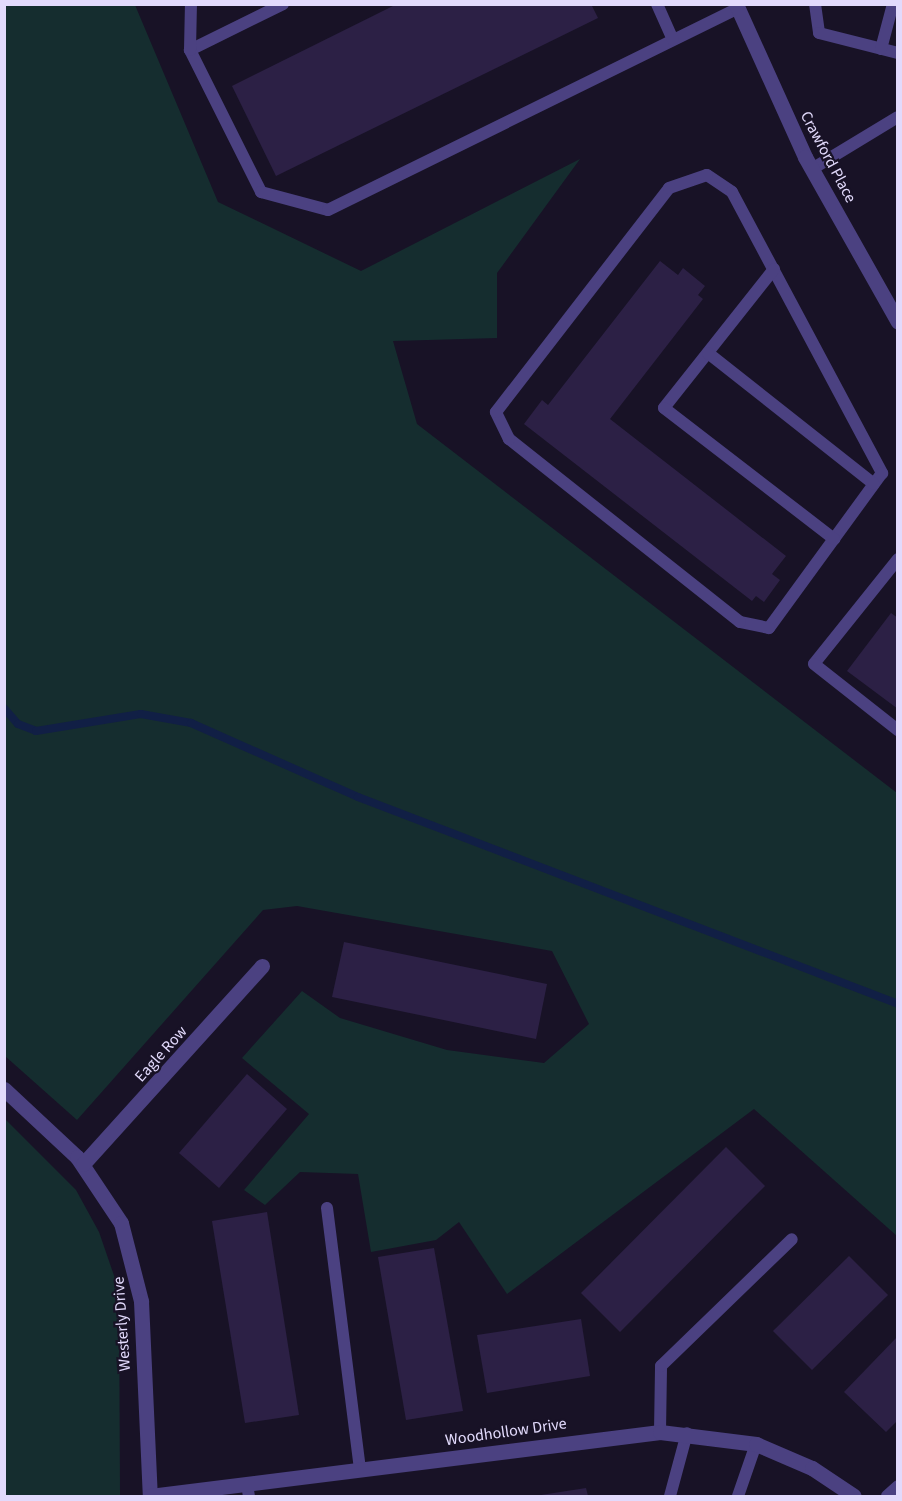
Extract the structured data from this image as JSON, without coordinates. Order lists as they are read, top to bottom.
{
  "streets": {
    "street": [
      "Crawford Place",
      "Eagle Row",
      "Westerly Drive",
      "Woodhollow Drive"
    ]
  },
  "crossings": [
    ["Eagle Row", "Westerly Drive"],
    ["Westerly Drive", "Woodhollow Drive"]
  ]
}
